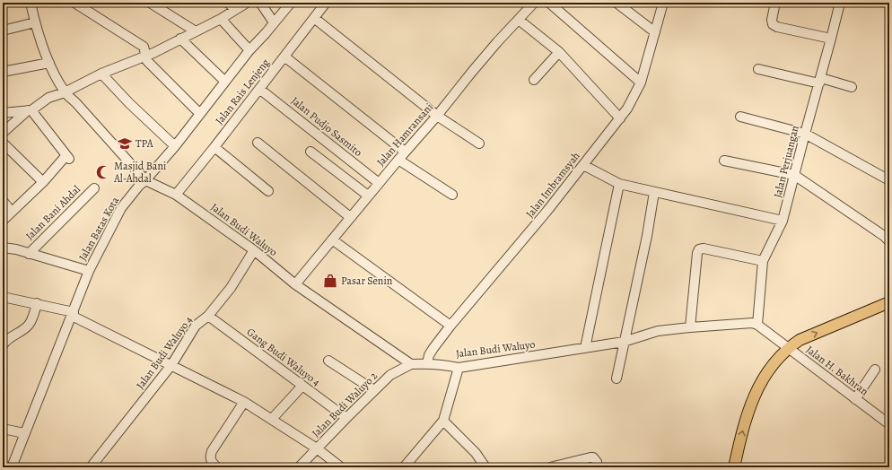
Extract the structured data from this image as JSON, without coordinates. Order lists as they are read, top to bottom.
{
  "streets": {
    "street": [
      "Jalan Rais Lenjeng",
      "Jalan Pudjo Sasmito",
      "Jalan Hamransani",
      "Jalan Perjuangan",
      "Jalan Imbramsyah",
      "Jalan Bani Ahdal",
      "Jalan Batas Kota",
      "Jalan Budi Waluyo",
      "Jalan Budi Waluyo 4",
      "Gang Budi Waluyo 4",
      "Jalan H. Bakhran",
      "Jalan Budi Waluyo 2"
    ]
  },
  "crossings": [
    ["Jalan Rais Lenjeng", "Jalan Pudjo Sasmito"],
    ["Jalan Rais Lenjeng", "Jalan Budi Waluyo"],
    ["Jalan Pudjo Sasmito", "Jalan Hamransani"],
    ["Jalan Hamransani", "Jalan Budi Waluyo"],
    ["Jalan Perjuangan", "Jalan Budi Waluyo"],
    ["Jalan Imbramsyah", "Jalan Budi Waluyo"],
    ["Jalan Bani Ahdal", "Jalan Batas Kota"],
    ["Jalan Batas Kota", "Jalan Budi Waluyo"],
    ["Jalan Budi Waluyo", "Jalan Budi Waluyo 4"],
    ["Jalan Budi Waluyo", "Jalan Budi Waluyo 2"],
    ["Jalan Budi Waluyo 4", "Gang Budi Waluyo 4"],
    ["Gang Budi Waluyo 4", "Jalan Budi Waluyo 2"]
  ],
  "places": {
    "school or university": ["TPA"],
    "mosque": ["Masjid Bani Al-Ahdal"],
    "shop": ["Pasar Senin"]
  }
}
